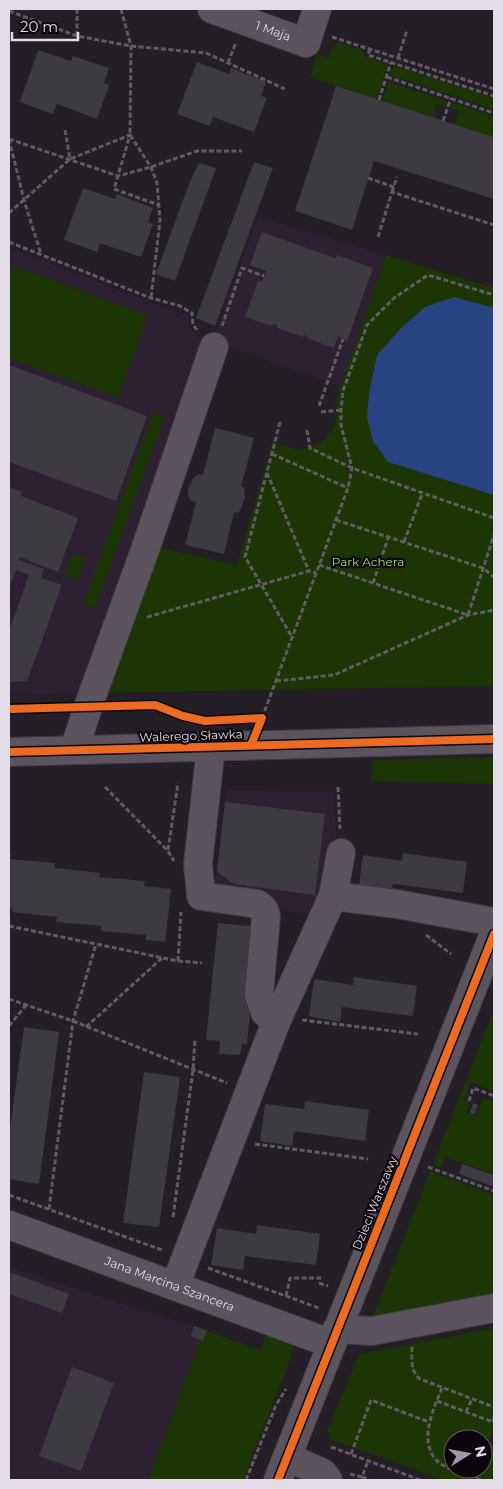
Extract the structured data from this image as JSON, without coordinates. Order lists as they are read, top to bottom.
{
  "streets": {
    "street": [
      "1 Maja",
      "Walerego Sławka",
      "Dzieci Warszawy",
      "Jana Marcina Szancera"
    ]
  },
  "crossings": [
    ["Dzieci Warszawy", "Jana Marcina Szancera"]
  ],
  "parks": ["Park Achera"],
  "scale_bar": "20 m",
  "north": "right"
}
